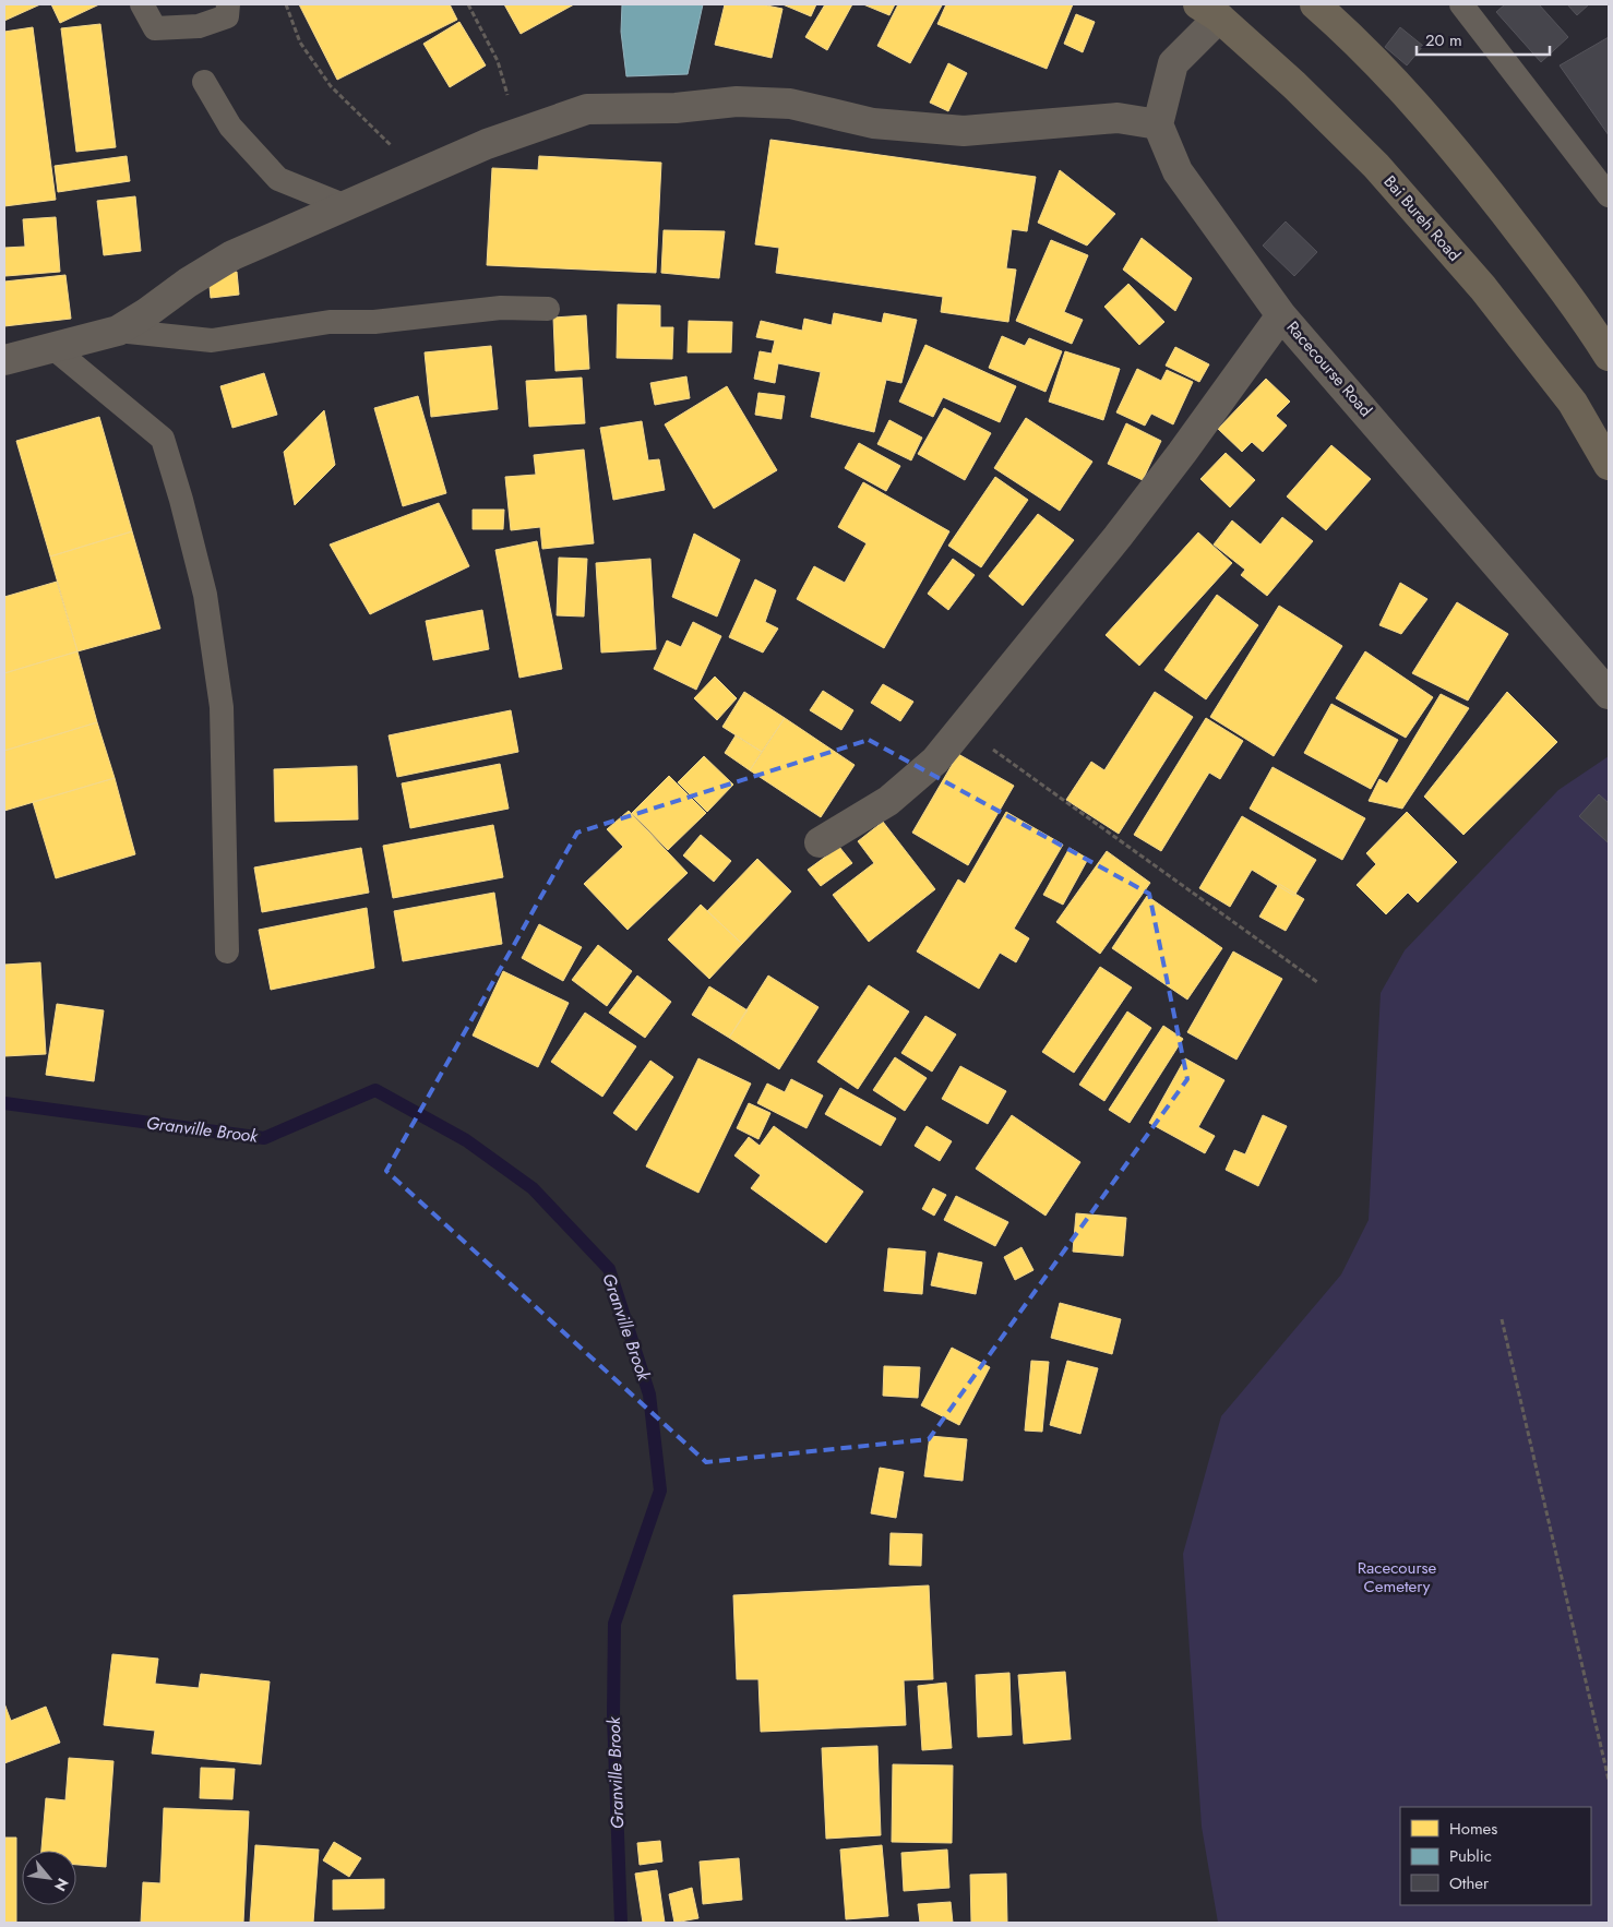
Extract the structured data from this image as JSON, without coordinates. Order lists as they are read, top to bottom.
{
  "streets": {
    "highway": ["Bai Bureh Road"],
    "street": ["Racecourse Road"]
  },
  "water": ["Granville Brook"],
  "parks": ["Racecourse Cemetery"],
  "legend": ["Homes", "Public", "Other"],
  "scale_bar": "20 m",
  "north": "bottom right"
}
